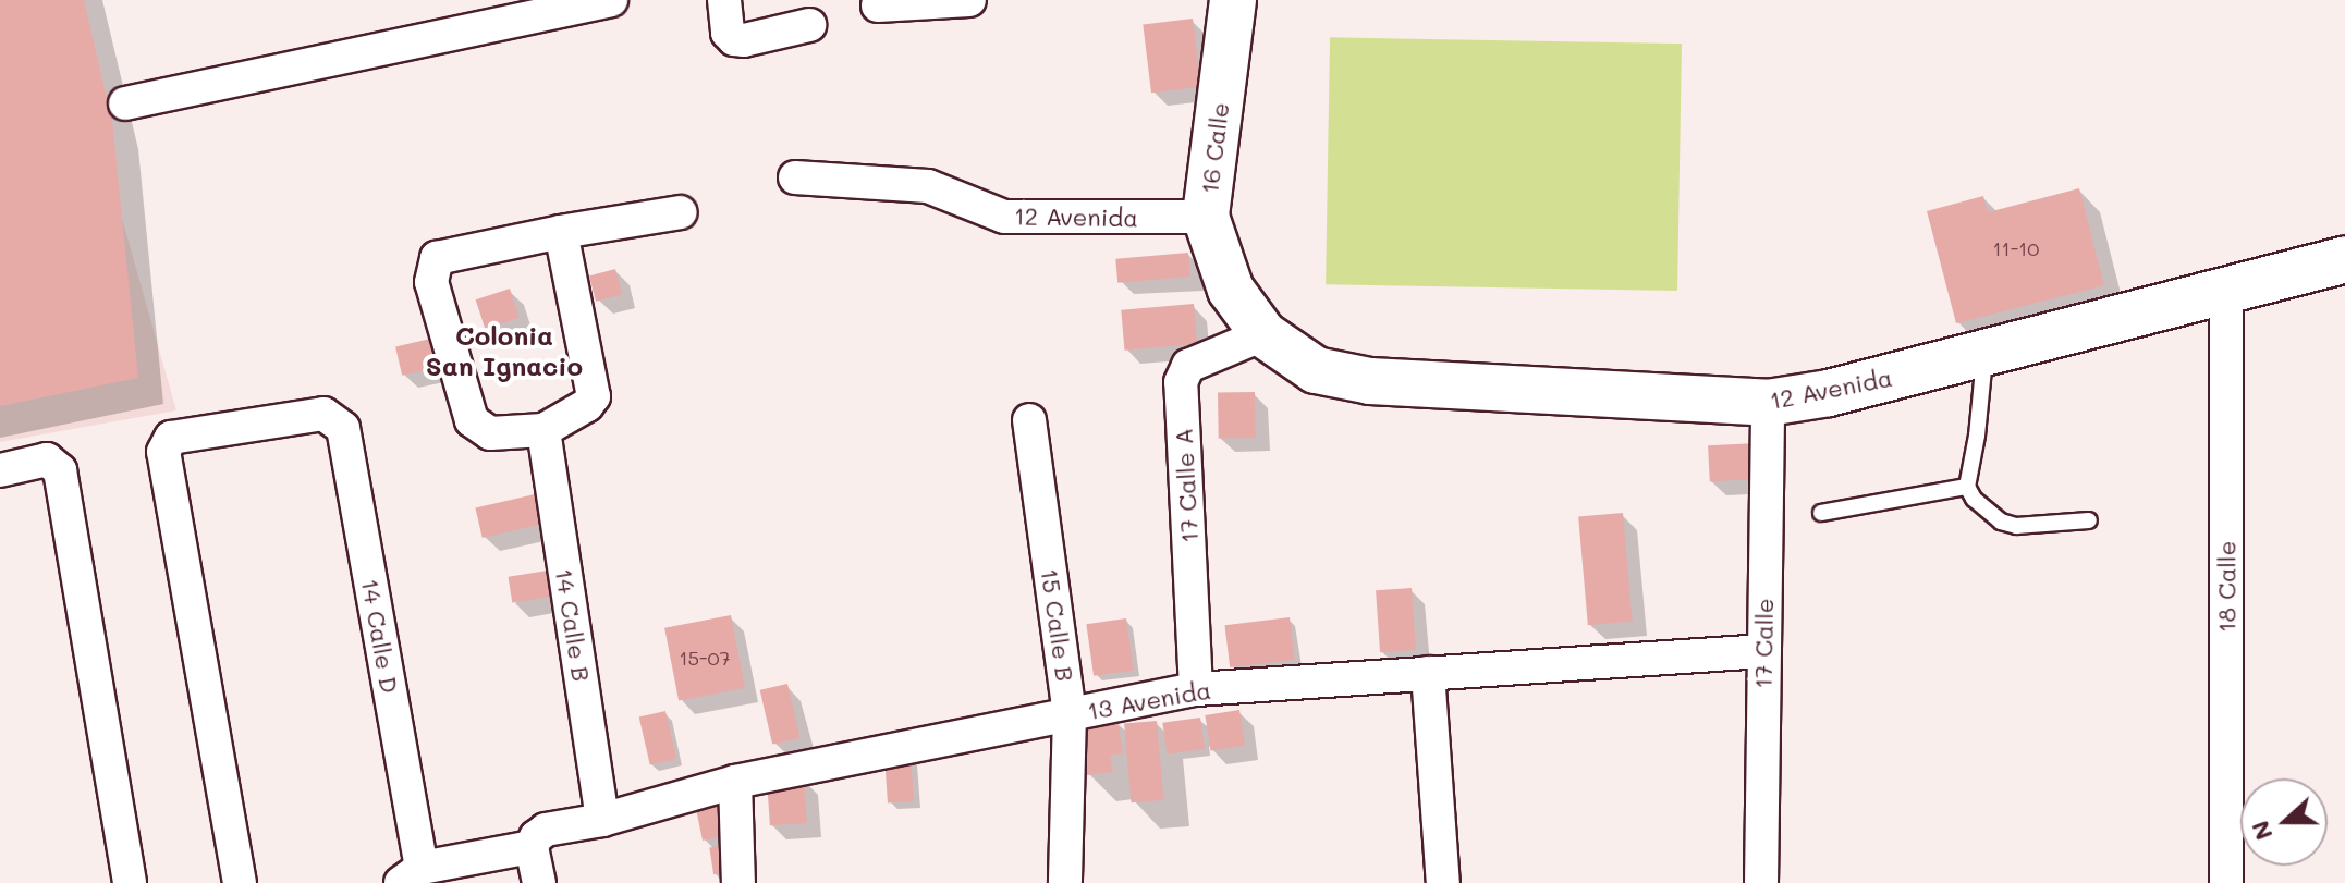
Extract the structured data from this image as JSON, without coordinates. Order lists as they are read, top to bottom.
{
  "streets": {
    "main road": ["16 Calle", "12 Avenida"],
    "street": [
      "17 Calle A",
      "18 Calle",
      "14 Calle B",
      "15 Calle B",
      "14 Calle D",
      "17 Calle",
      "13 Avenida"
    ]
  },
  "crossings": [
    ["16 Calle", "12 Avenida"],
    ["16 Calle", "17 Calle A"],
    ["12 Avenida", "17 Calle A"],
    ["12 Avenida", "18 Calle"],
    ["12 Avenida", "17 Calle"],
    ["17 Calle A", "13 Avenida"],
    ["14 Calle B", "13 Avenida"],
    ["15 Calle B", "13 Avenida"],
    ["14 Calle D", "13 Avenida"],
    ["17 Calle", "13 Avenida"]
  ],
  "districts": ["Colonia San Ignacio"],
  "house_numbers": ["11-10", "15-07"],
  "north": "left"
}
